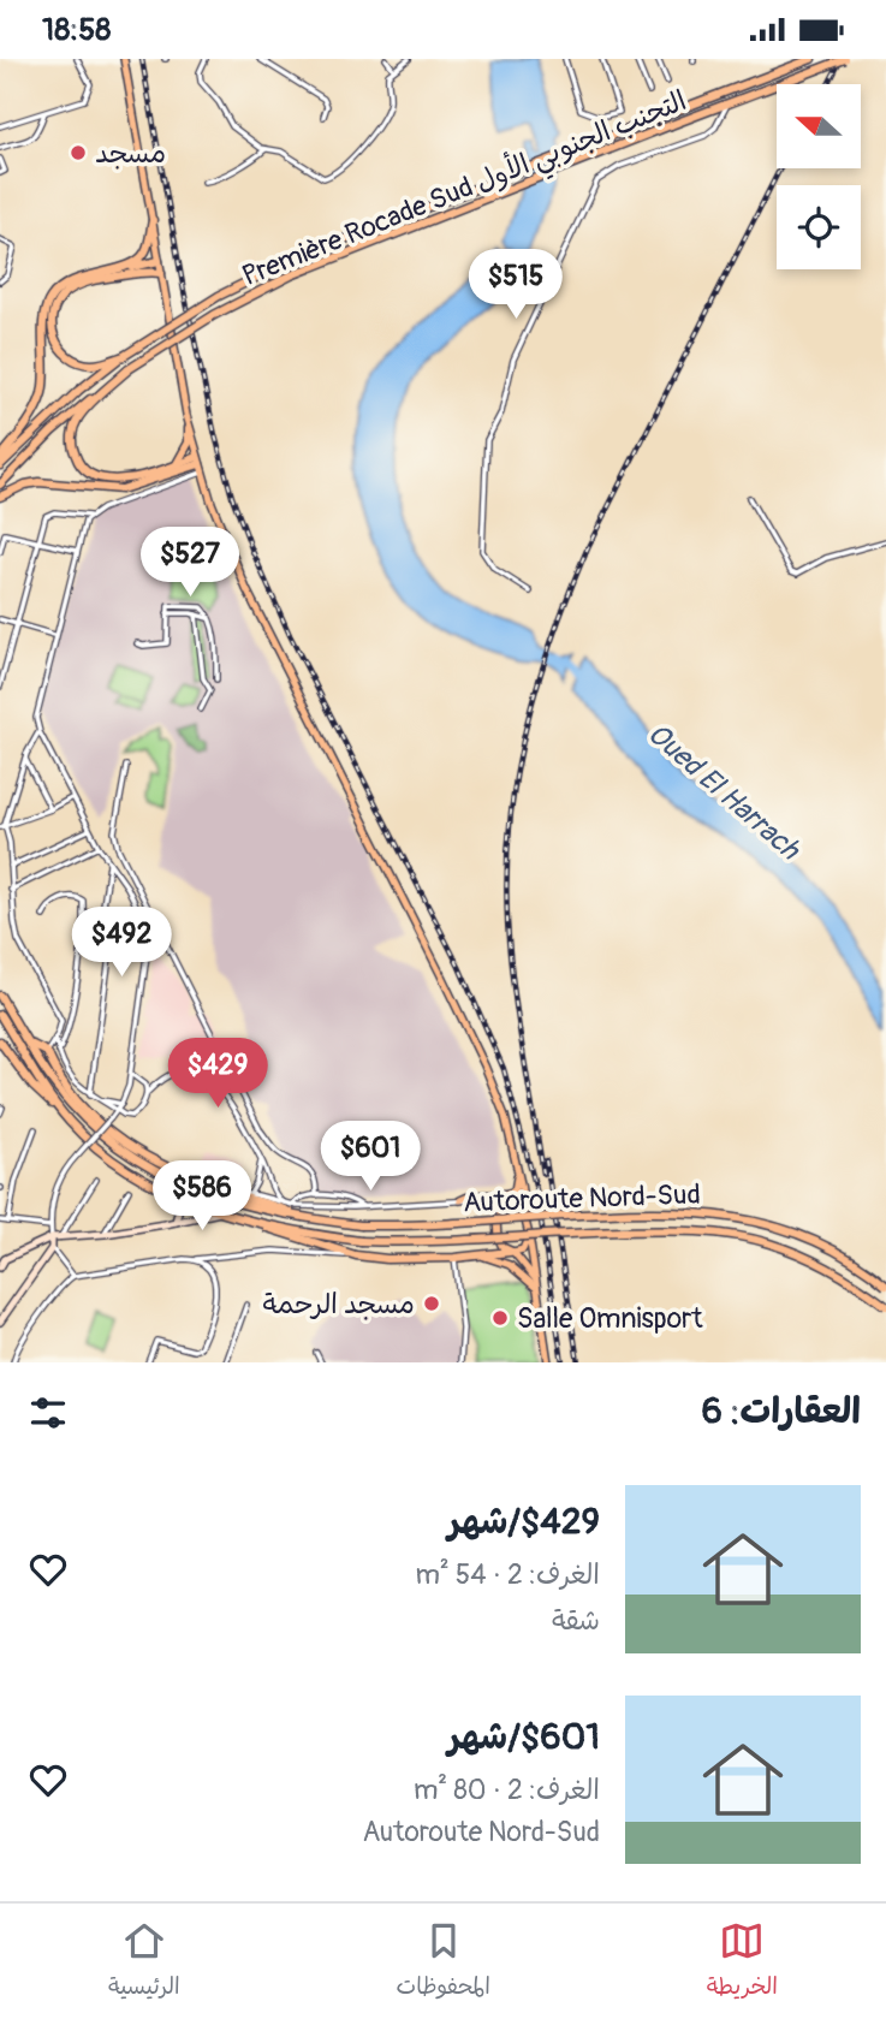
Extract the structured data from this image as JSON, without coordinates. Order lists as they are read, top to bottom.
{
  "streets": {
    "highway": ["Première Rocade Sud التجنب الجنوبي الأول", "Autoroute Nord-Sud"]
  },
  "water": ["Oued El Harrach"],
  "places": ["مسجد", "مسجد الرحمة", "Salle Omnisport"],
  "north": "left",
  "page": {
    "status": "18:58",
    "price": [
      "$515",
      "$527",
      "$492",
      "$429",
      "$601",
      "$586"
    ],
    "heading": "العقارات: 6",
    "list": [
      {
        "name": "$429/شهر",
        "note": "الغرف: 2 · 54 m² · شقة"
      },
      {
        "name": "$601/شهر",
        "note": "الغرف: 2 · 80 m² · Autoroute Nord-Sud"
      }
    ],
    "tabs": ["الخريطة", "المحفوظات", "الرئيسية"]
  }
}
